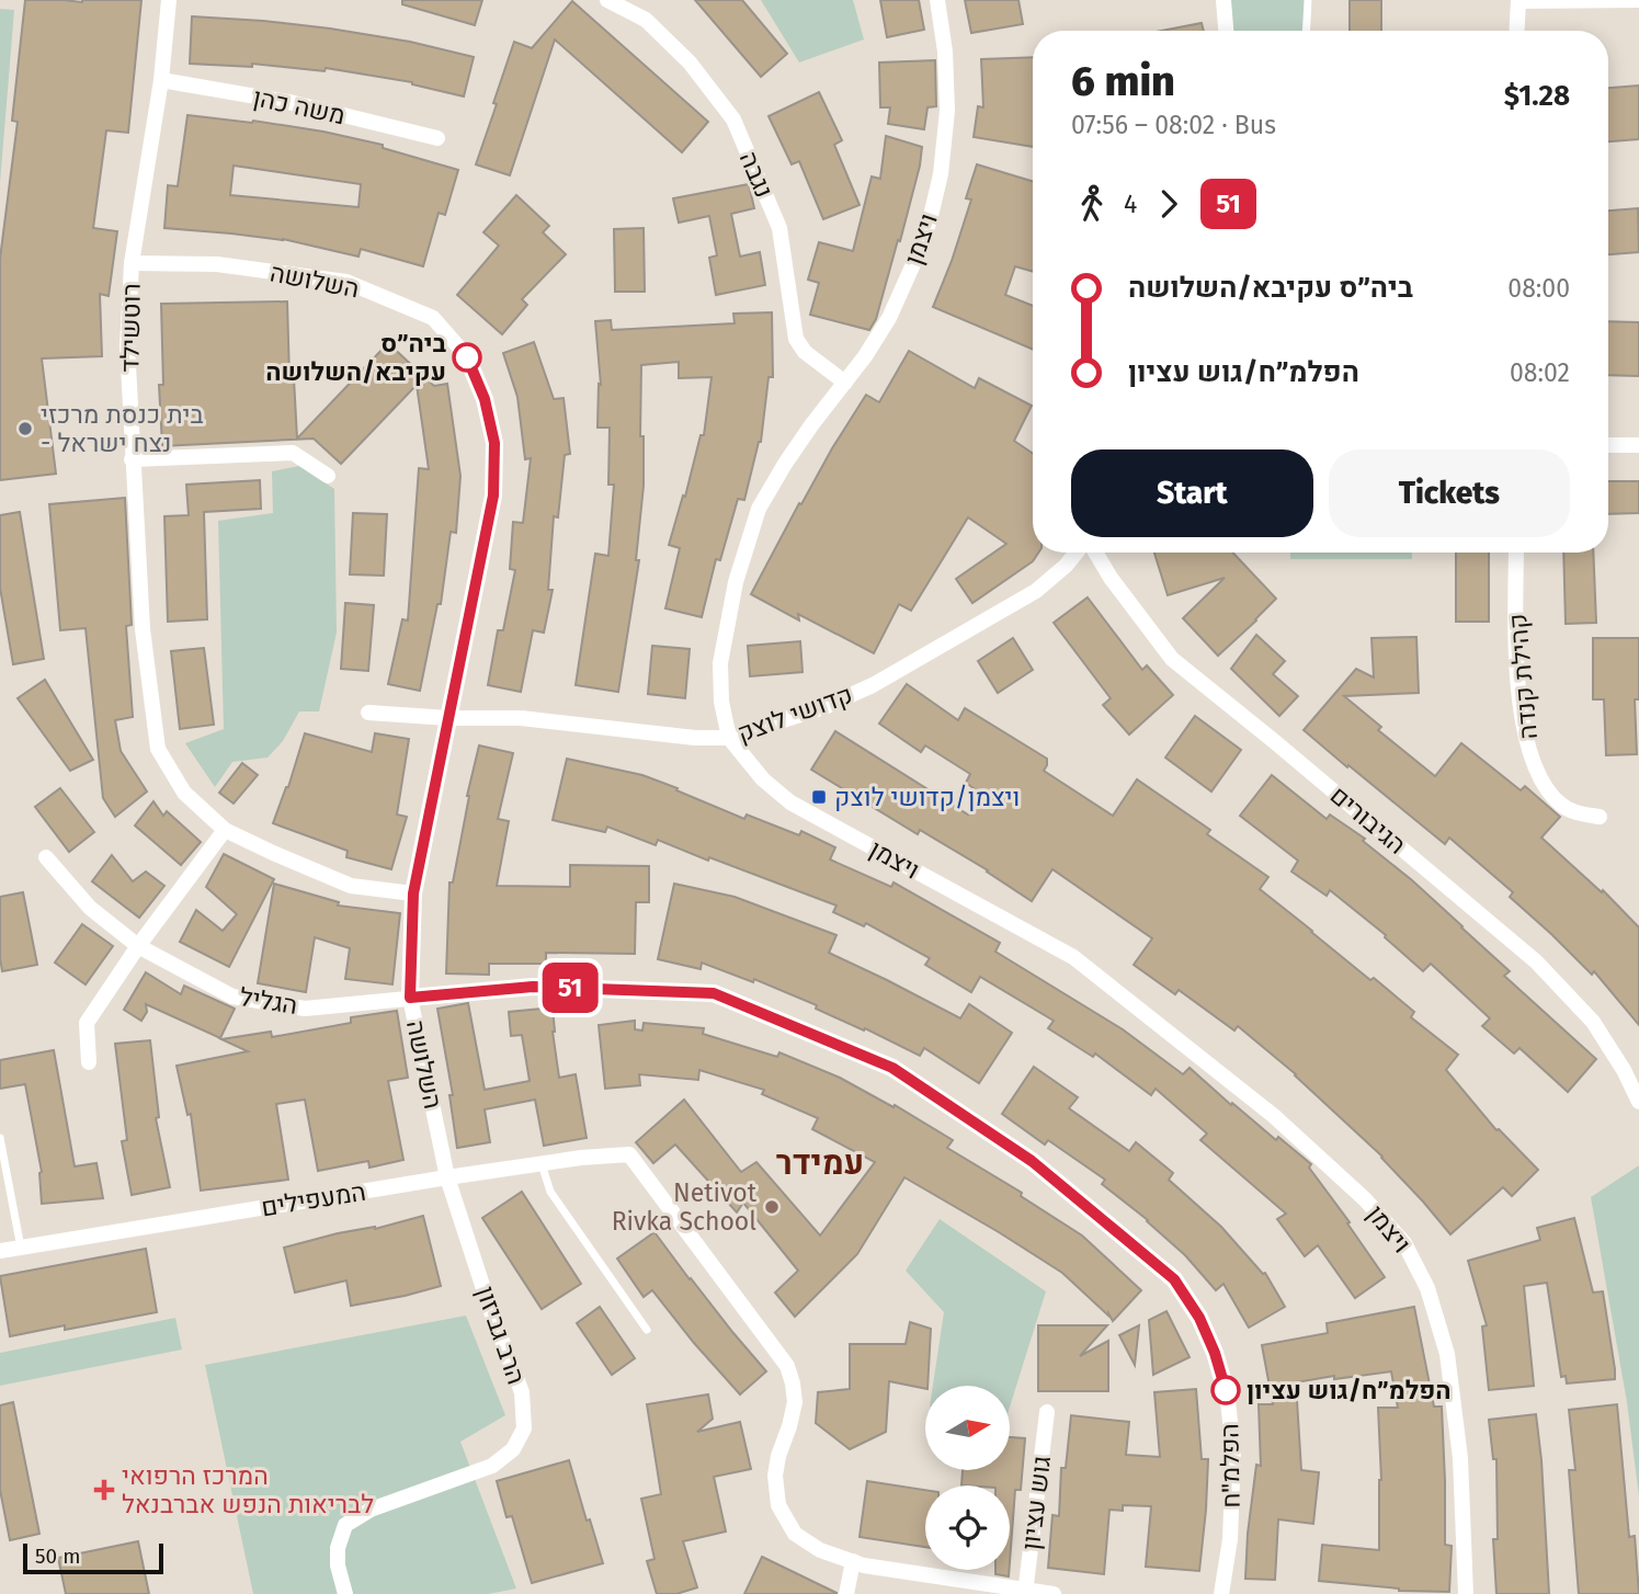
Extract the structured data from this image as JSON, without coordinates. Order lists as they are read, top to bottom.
{
  "streets": {
    "street": [
      "משה כהן",
      "נגבה",
      "ויצמן",
      "השלושה",
      "רוטשילד",
      "קהילת קנדה",
      "קדושי לוצק",
      "הגיבורים",
      "הגליל",
      "המעפילים",
      "הרב גביזון",
      "הפלמ\"ח",
      "גוש עציון"
    ]
  },
  "crossings": [
    ["משה כהן", "רוטשילד"],
    ["נגבה", "ויצמן"],
    ["ויצמן", "קדושי לוצק"],
    ["השלושה", "רוטשילד"],
    ["השלושה", "קדושי לוצק"],
    ["השלושה", "הגליל"],
    ["השלושה", "המעפילים"],
    ["השלושה", "הרב גביזון"],
    ["השלושה", "הפלמ\"ח"],
    ["הגליל", "הפלמ\"ח"],
    ["המעפילים", "הרב גביזון"]
  ],
  "districts": ["עמידר"],
  "places": {
    "other": [
      "ביה״ס עקיבא/השלושה",
      "בית כנסת מרכזי - נצח ישראל",
      "Netivot Rivka School",
      "הפלמ״ח/גוש עציון"
    ],
    "transit": ["ויצמן/קדושי לוצק"],
    "health": ["המרכז הרפואי לבריאות הנפש אברבנאל"]
  },
  "lines": ["bus line 51"],
  "scale_bar": "50 m",
  "north": "right",
  "page": {
    "on_map": "51",
    "heading": ["6 min", "07:56 – 08:02 · Bus", "$1.28"],
    "legs": ["4", "51"],
    "list": [
      {
        "name": "ביה״ס עקיבא/השלושה",
        "value": "08:00"
      },
      {
        "name": "הפלמ״ח/גוש עציון",
        "value": "08:02"
      }
    ],
    "buttons": ["Start", "Tickets"],
    "scale": "50 m"
  }
}
